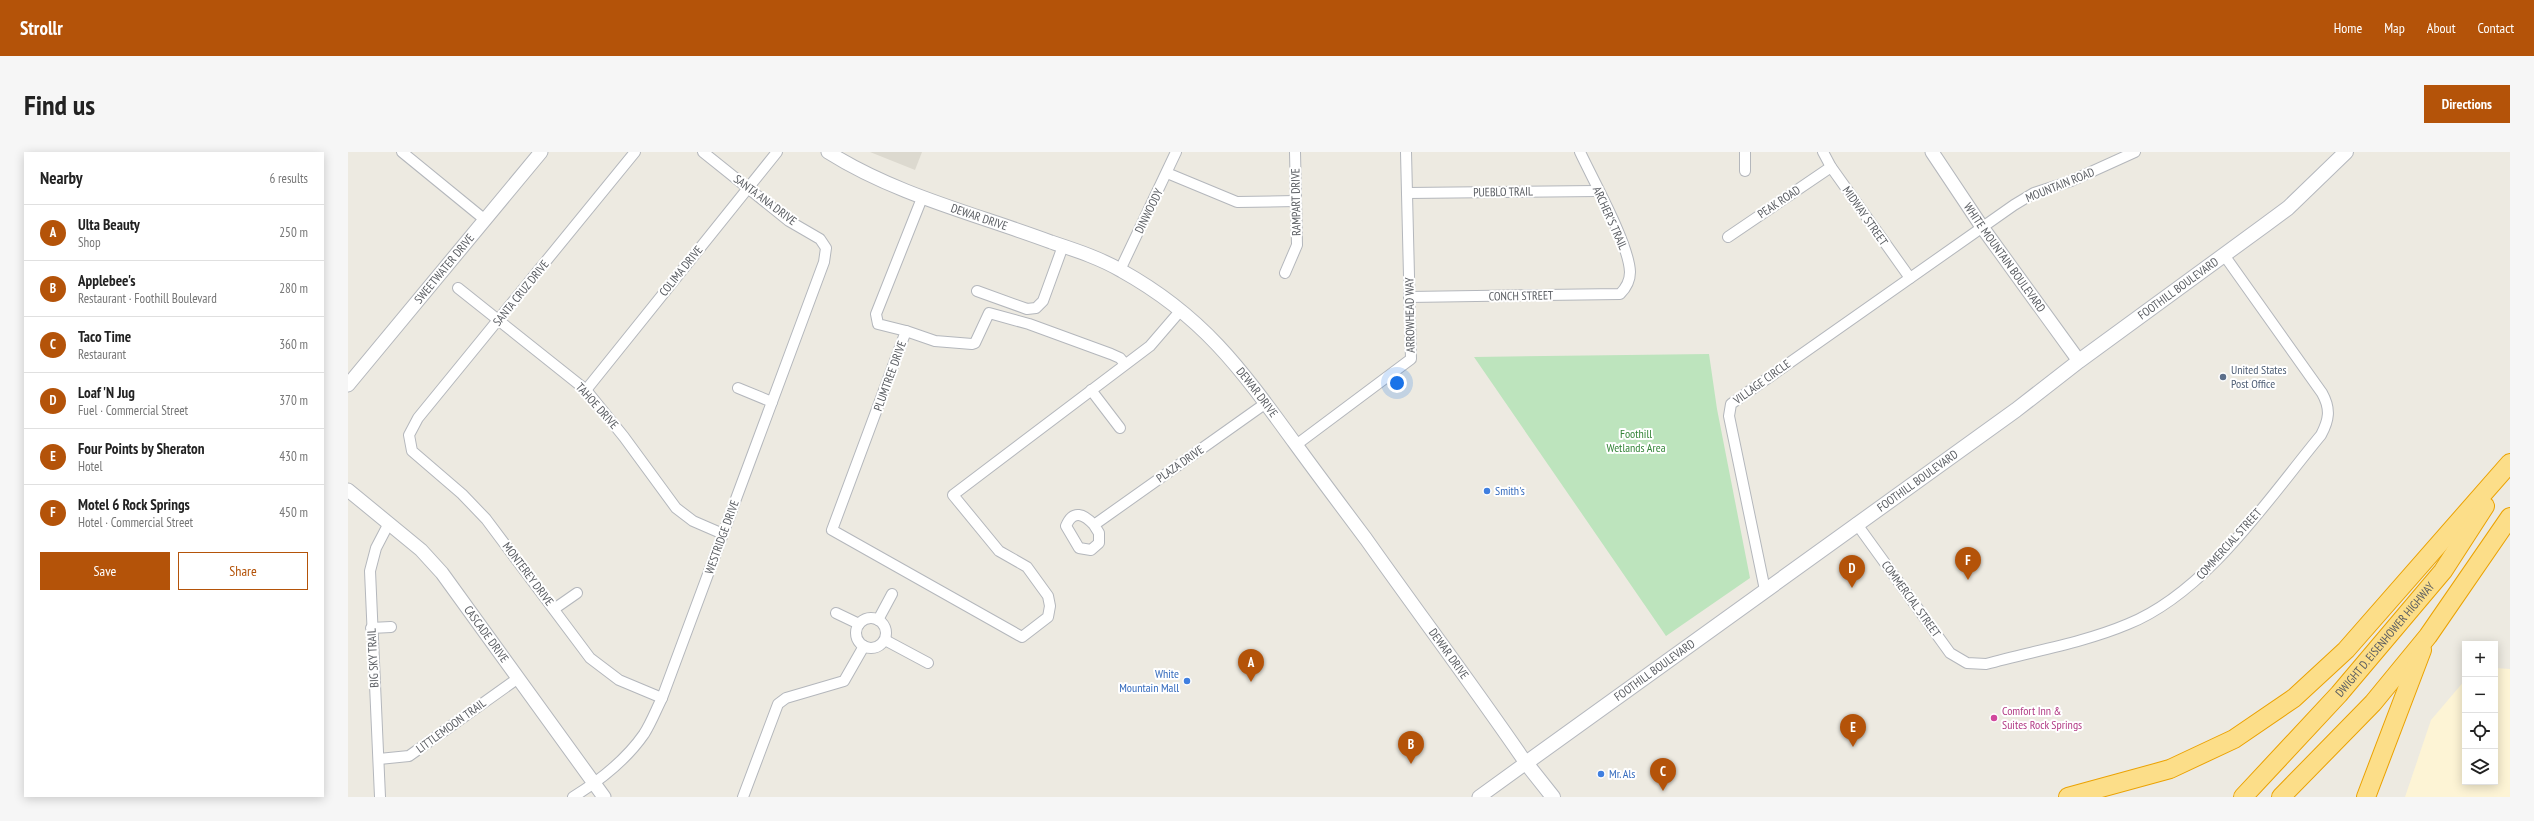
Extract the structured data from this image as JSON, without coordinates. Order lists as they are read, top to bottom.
{
  "streets": {
    "highway": ["DWIGHT D. EISENHOWER HIGHWAY"],
    "main road": ["DEWAR DRIVE", "FOOTHILL BOULEVARD"],
    "street": [
      "MOUNTAIN ROAD",
      "PUEBLO TRAIL",
      "SANTA ANA DRIVE",
      "RAMPART DRIVE",
      "PEAK ROAD",
      "DINWOODY",
      "MIDWAY STREET",
      "ARCHER'S TRAIL",
      "WHITE MOUNTAIN BOULEVARD",
      "SWEETWATER DRIVE",
      "COLIMA DRIVE",
      "SANTA CRUZ DRIVE",
      "CONCH STREET",
      "ARROWHEAD WAY",
      "PLUMTREE DRIVE",
      "VILLAGE CIRCLE",
      "TAHOE DRIVE",
      "PLAZA DRIVE",
      "WESTRIDGE DRIVE",
      "COMMERCIAL STREET",
      "MONTEREY DRIVE",
      "CASCADE DRIVE",
      "BIG SKY TRAIL",
      "LITTLEMOON TRAIL"
    ]
  },
  "crossings": [
    ["MOUNTAIN ROAD", "MIDWAY STREET"],
    ["MOUNTAIN ROAD", "WHITE MOUNTAIN BOULEVARD"],
    ["MOUNTAIN ROAD", "VILLAGE CIRCLE"],
    ["PUEBLO TRAIL", "ARCHER'S TRAIL"],
    ["PUEBLO TRAIL", "ARROWHEAD WAY"],
    ["SANTA ANA DRIVE", "COLIMA DRIVE"],
    ["SANTA ANA DRIVE", "WESTRIDGE DRIVE"],
    ["PEAK ROAD", "MIDWAY STREET"],
    ["DINWOODY", "DEWAR DRIVE"],
    ["MIDWAY STREET", "VILLAGE CIRCLE"],
    ["DEWAR DRIVE", "FOOTHILL BOULEVARD"],
    ["DEWAR DRIVE", "ARROWHEAD WAY"],
    ["DEWAR DRIVE", "PLUMTREE DRIVE"],
    ["DEWAR DRIVE", "PLAZA DRIVE"],
    ["ARCHER'S TRAIL", "CONCH STREET"],
    ["WHITE MOUNTAIN BOULEVARD", "FOOTHILL BOULEVARD"],
    ["COLIMA DRIVE", "TAHOE DRIVE"],
    ["FOOTHILL BOULEVARD", "VILLAGE CIRCLE"],
    ["FOOTHILL BOULEVARD", "COMMERCIAL STREET"],
    ["SANTA CRUZ DRIVE", "TAHOE DRIVE"],
    ["SANTA CRUZ DRIVE", "MONTEREY DRIVE"],
    ["CONCH STREET", "ARROWHEAD WAY"],
    ["TAHOE DRIVE", "WESTRIDGE DRIVE"],
    ["WESTRIDGE DRIVE", "MONTEREY DRIVE"],
    ["WESTRIDGE DRIVE", "CASCADE DRIVE"],
    ["CASCADE DRIVE", "BIG SKY TRAIL"],
    ["CASCADE DRIVE", "LITTLEMOON TRAIL"],
    ["BIG SKY TRAIL", "LITTLEMOON TRAIL"]
  ],
  "parks": ["Foothill Wetlands Area"],
  "places": [
    "United States Post Office",
    "Smith's",
    "White Mountain Mall",
    "Comfort Inn & Suites Rock Springs",
    "Mr. Als"
  ],
  "page": {
    "header": "Strollr",
    "nav": [
      "Home",
      "Map",
      "About",
      "Contact"
    ],
    "buttons": [
      "Directions",
      ["Save", "Share"]
    ],
    "title": "Find us",
    "heading": ["Nearby", "6 results"],
    "list": [
      {
        "mark": "A",
        "name": "Ulta Beauty",
        "note": "Shop",
        "value": "250 m"
      },
      {
        "mark": "B",
        "name": "Applebee's",
        "note": "Restaurant · Foothill Boulevard",
        "value": "280 m"
      },
      {
        "mark": "C",
        "name": "Taco Time",
        "note": "Restaurant",
        "value": "360 m"
      },
      {
        "mark": "D",
        "name": "Loaf 'N Jug",
        "note": "Fuel · Commercial Street",
        "value": "370 m"
      },
      {
        "mark": "E",
        "name": "Four Points by Sheraton",
        "note": "Hotel",
        "value": "430 m"
      },
      {
        "mark": "F",
        "name": "Motel 6 Rock Springs",
        "note": "Hotel · Commercial Street",
        "value": "450 m"
      }
    ],
    "pins": [
      "F",
      "D",
      "A",
      "E",
      "B",
      "C"
    ],
    "map_buttons": ["+", "−"]
  }
}
